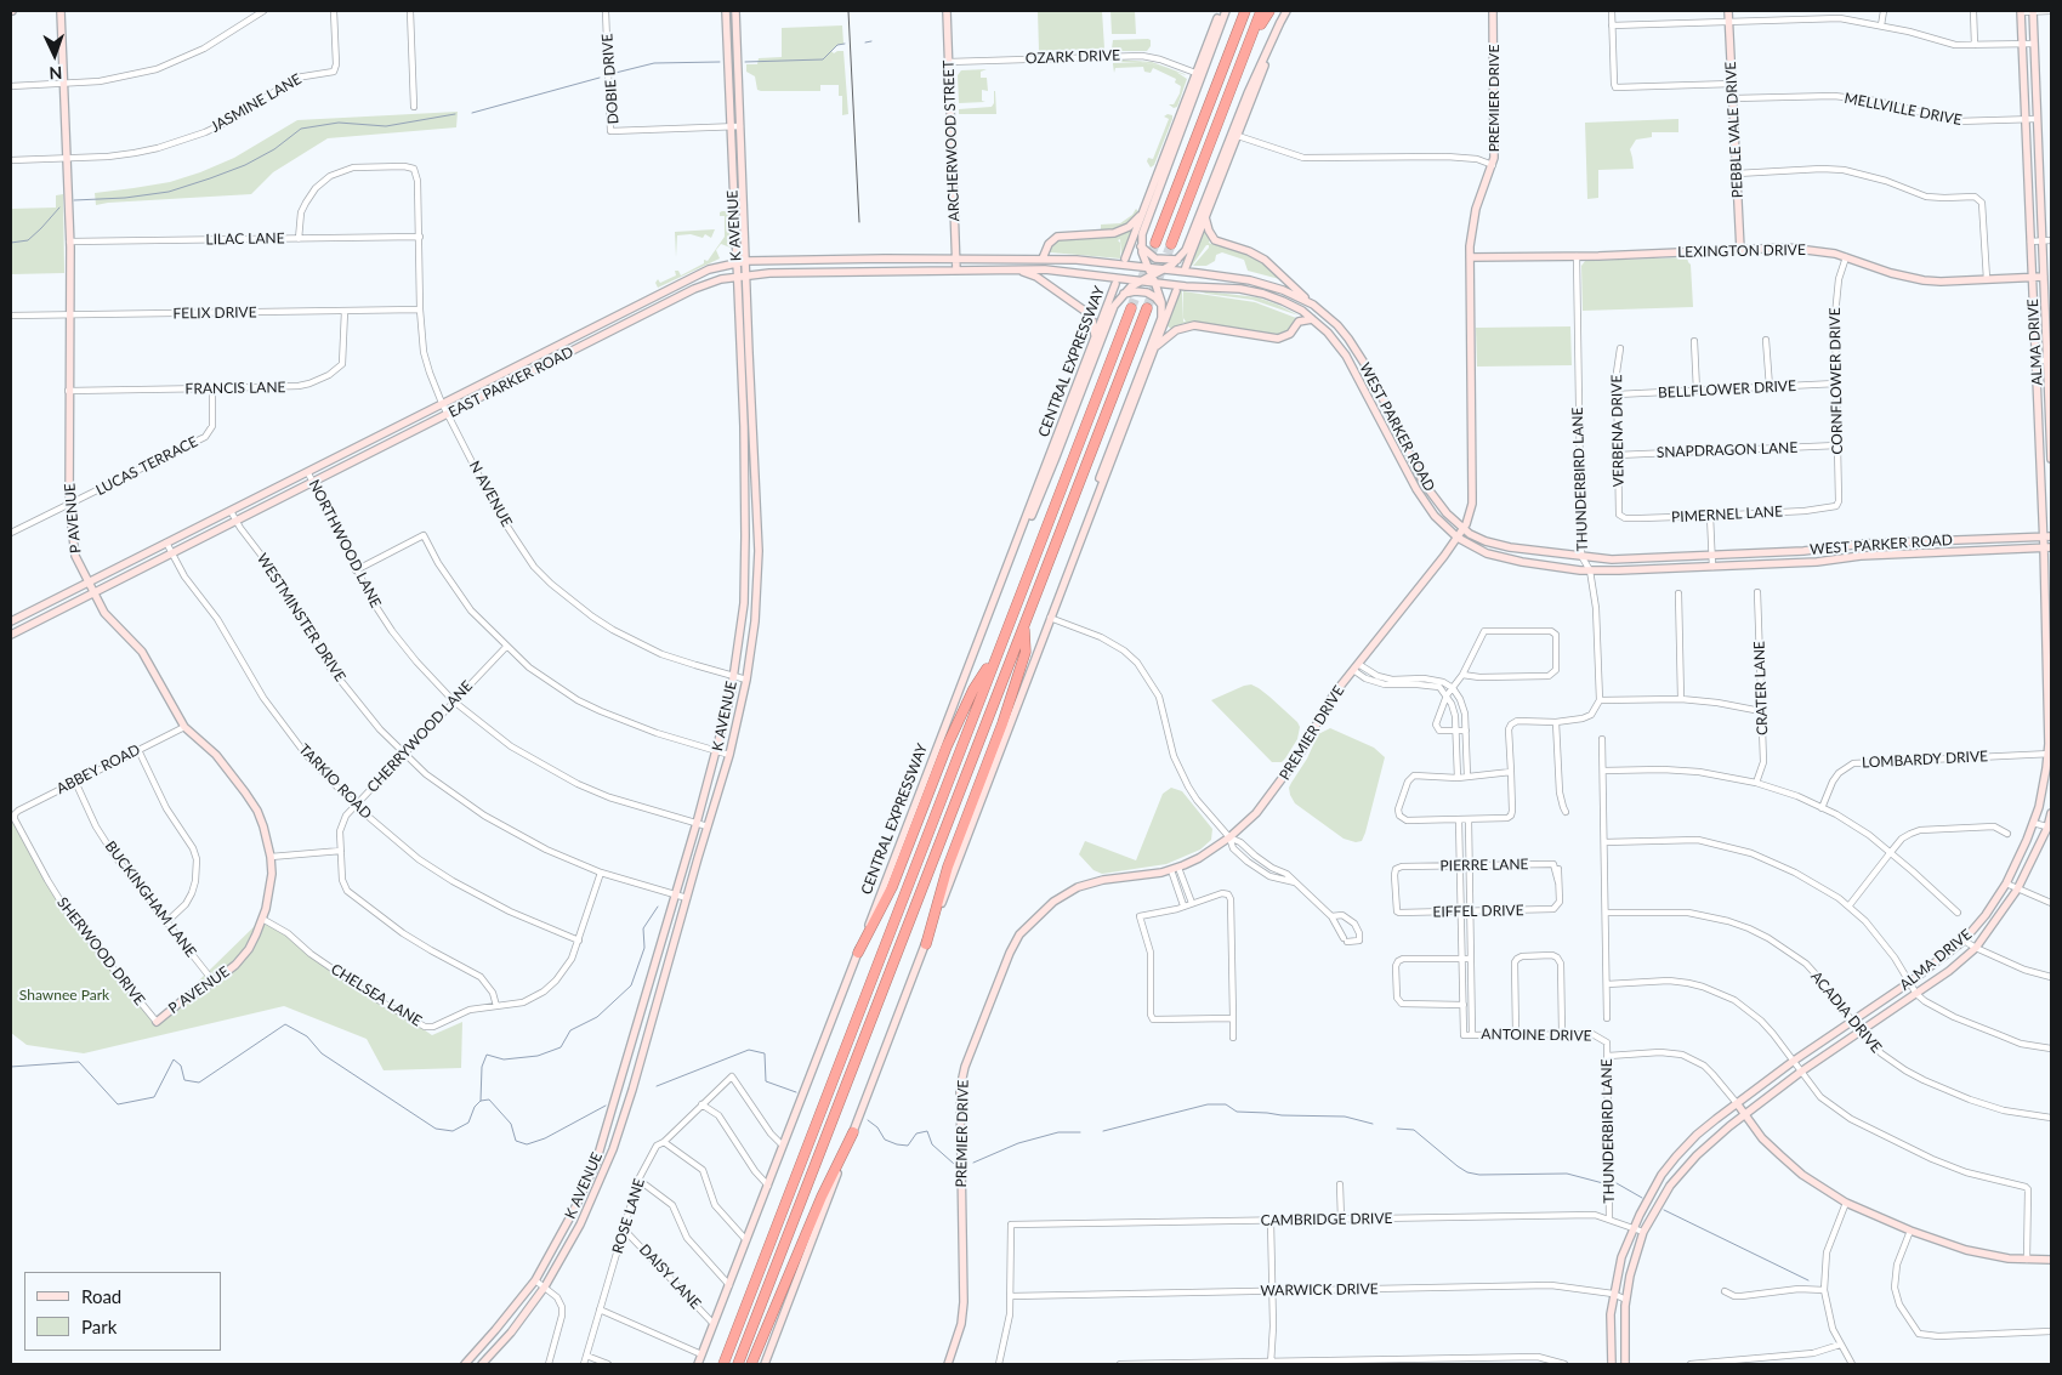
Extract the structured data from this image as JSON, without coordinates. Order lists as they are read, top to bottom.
{
  "streets": {
    "main road": [
      "PREMIER DRIVE",
      "PEBBLE VALE DRIVE",
      "ARCHERWOOD STREET",
      "K AVENUE",
      "LEXINGTON DRIVE",
      "ALMA DRIVE",
      "CENTRAL EXPRESSWAY",
      "EAST PARKER ROAD",
      "WEST PARKER ROAD",
      "P AVENUE"
    ],
    "street": [
      "OZARK DRIVE",
      "DOBIE DRIVE",
      "JASMINE LANE",
      "MELLVILLE DRIVE",
      "LILAC LANE",
      "FELIX DRIVE",
      "CORNFLOWER DRIVE",
      "FRANCIS LANE",
      "BELLFLOWER DRIVE",
      "VERBENA DRIVE",
      "SNAPDRAGON LANE",
      "LUCAS TERRACE",
      "THUNDERBIRD LANE",
      "N AVENUE",
      "PIMERNEL LANE",
      "NORTHWOOD LANE",
      "WESTMINSTER DRIVE",
      "CRATER LANE",
      "CHERRYWOOD LANE",
      "LOMBARDY DRIVE",
      "ABBEY ROAD",
      "TARKIO ROAD",
      "PIERRE LANE",
      "BUCKINGHAM LANE",
      "EIFFEL DRIVE",
      "SHERWOOD DRIVE",
      "CHELSEA LANE",
      "ACADIA DRIVE",
      "ANTOINE DRIVE",
      "ROSE LANE",
      "CAMBRIDGE DRIVE",
      "DAISY LANE",
      "WARWICK DRIVE"
    ]
  },
  "crossings": [
    ["OZARK DRIVE", "ARCHERWOOD STREET"],
    ["DOBIE DRIVE", "K AVENUE"],
    ["PREMIER DRIVE", "LEXINGTON DRIVE"],
    ["PREMIER DRIVE", "WEST PARKER ROAD"],
    ["JASMINE LANE", "P AVENUE"],
    ["MELLVILLE DRIVE", "PEBBLE VALE DRIVE"],
    ["MELLVILLE DRIVE", "ALMA DRIVE"],
    ["PEBBLE VALE DRIVE", "LEXINGTON DRIVE"],
    ["ARCHERWOOD STREET", "EAST PARKER ROAD"],
    ["K AVENUE", "EAST PARKER ROAD"],
    ["K AVENUE", "N AVENUE"],
    ["K AVENUE", "NORTHWOOD LANE"],
    ["K AVENUE", "WESTMINSTER DRIVE"],
    ["LILAC LANE", "N AVENUE"],
    ["LILAC LANE", "P AVENUE"],
    ["LEXINGTON DRIVE", "ALMA DRIVE"],
    ["LEXINGTON DRIVE", "CORNFLOWER DRIVE"],
    ["LEXINGTON DRIVE", "THUNDERBIRD LANE"],
    ["FELIX DRIVE", "FRANCIS LANE"],
    ["FELIX DRIVE", "N AVENUE"],
    ["FELIX DRIVE", "P AVENUE"],
    ["ALMA DRIVE", "WEST PARKER ROAD"],
    ["ALMA DRIVE", "LOMBARDY DRIVE"],
    ["ALMA DRIVE", "ACADIA DRIVE"],
    ["ALMA DRIVE", "CAMBRIDGE DRIVE"],
    ["ALMA DRIVE", "WARWICK DRIVE"],
    ["CENTRAL EXPRESSWAY", "ROSE LANE"],
    ["CENTRAL EXPRESSWAY", "DAISY LANE"],
    ["CORNFLOWER DRIVE", "BELLFLOWER DRIVE"],
    ["CORNFLOWER DRIVE", "SNAPDRAGON LANE"],
    ["CORNFLOWER DRIVE", "PIMERNEL LANE"],
    ["EAST PARKER ROAD", "WEST PARKER ROAD"],
    ["EAST PARKER ROAD", "N AVENUE"],
    ["EAST PARKER ROAD", "P AVENUE"],
    ["EAST PARKER ROAD", "NORTHWOOD LANE"],
    ["EAST PARKER ROAD", "WESTMINSTER DRIVE"],
    ["EAST PARKER ROAD", "TARKIO ROAD"],
    ["FRANCIS LANE", "LUCAS TERRACE"],
    ["FRANCIS LANE", "P AVENUE"],
    ["BELLFLOWER DRIVE", "VERBENA DRIVE"],
    ["WEST PARKER ROAD", "THUNDERBIRD LANE"],
    ["VERBENA DRIVE", "SNAPDRAGON LANE"],
    ["VERBENA DRIVE", "PIMERNEL LANE"],
    ["LUCAS TERRACE", "P AVENUE"],
    ["THUNDERBIRD LANE", "ANTOINE DRIVE"],
    ["THUNDERBIRD LANE", "CAMBRIDGE DRIVE"],
    ["P AVENUE", "ABBEY ROAD"],
    ["P AVENUE", "BUCKINGHAM LANE"],
    ["P AVENUE", "SHERWOOD DRIVE"],
    ["P AVENUE", "CHELSEA LANE"],
    ["NORTHWOOD LANE", "CHERRYWOOD LANE"],
    ["WESTMINSTER DRIVE", "CHERRYWOOD LANE"],
    ["WESTMINSTER DRIVE", "CHELSEA LANE"],
    ["CHERRYWOOD LANE", "TARKIO ROAD"],
    ["CHERRYWOOD LANE", "CHELSEA LANE"],
    ["ABBEY ROAD", "BUCKINGHAM LANE"],
    ["ABBEY ROAD", "SHERWOOD DRIVE"],
    ["TARKIO ROAD", "CHELSEA LANE"],
    ["PIERRE LANE", "EIFFEL DRIVE"],
    ["ROSE LANE", "DAISY LANE"],
    ["CAMBRIDGE DRIVE", "WARWICK DRIVE"]
  ],
  "parks": ["Shawnee Park"],
  "legend": ["Road", "Park"],
  "north": "bottom"
}
